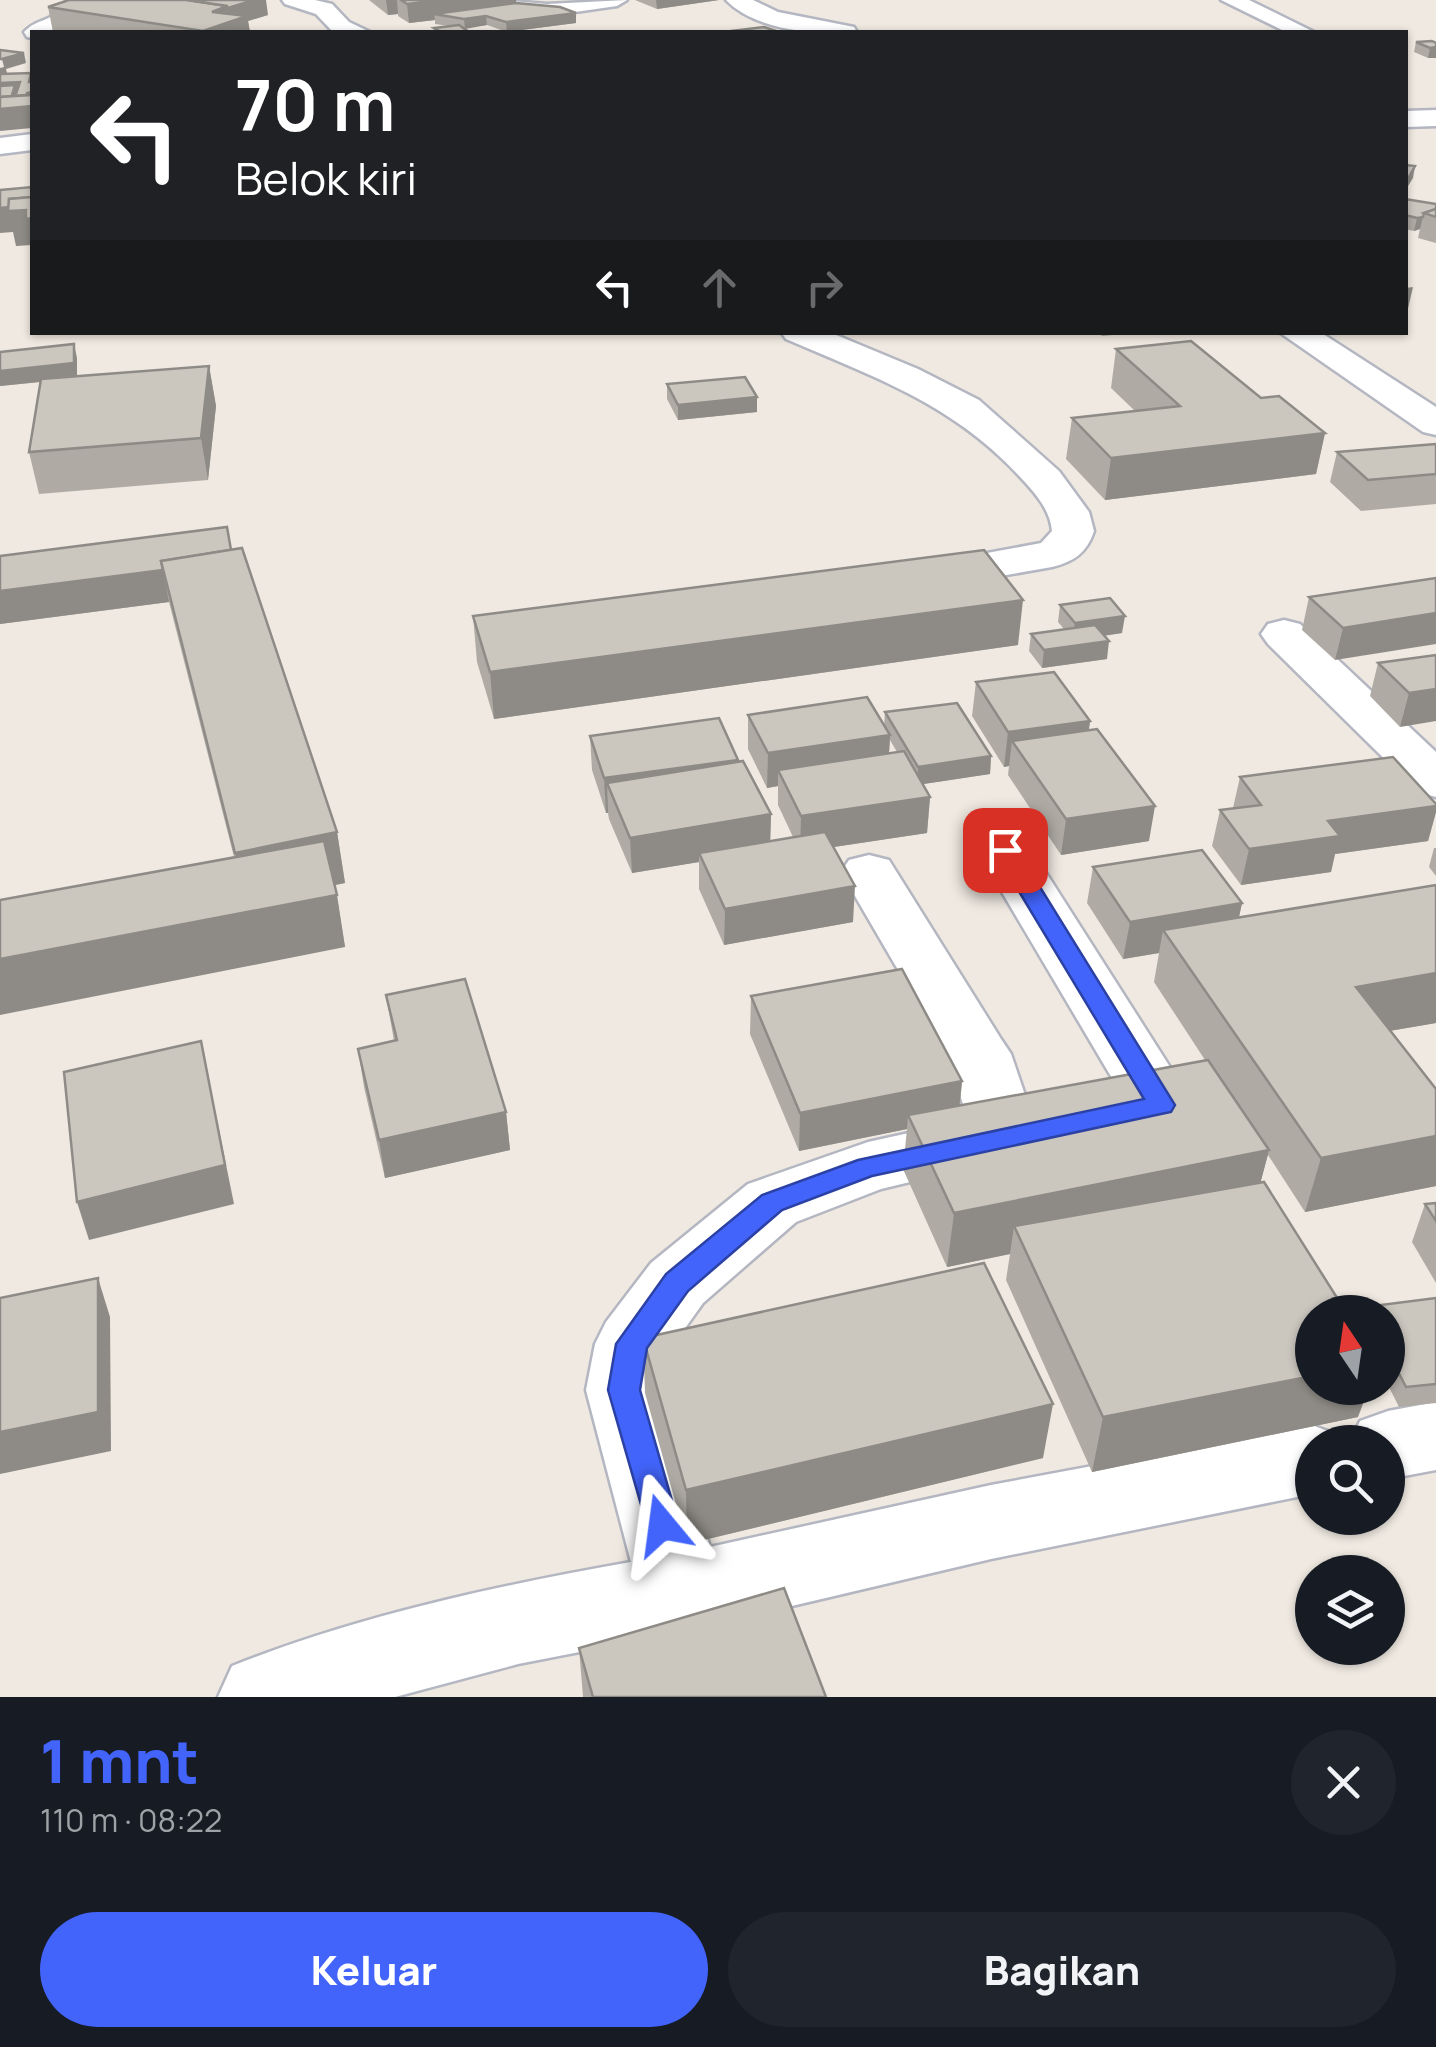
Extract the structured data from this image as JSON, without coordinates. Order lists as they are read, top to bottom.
{
  "north": "top",
  "page": {
    "turn": ["70 m", "Belok kiri"],
    "heading": ["1 mnt", "110 m · 08:22"],
    "buttons": ["Keluar", "Bagikan"]
  }
}
